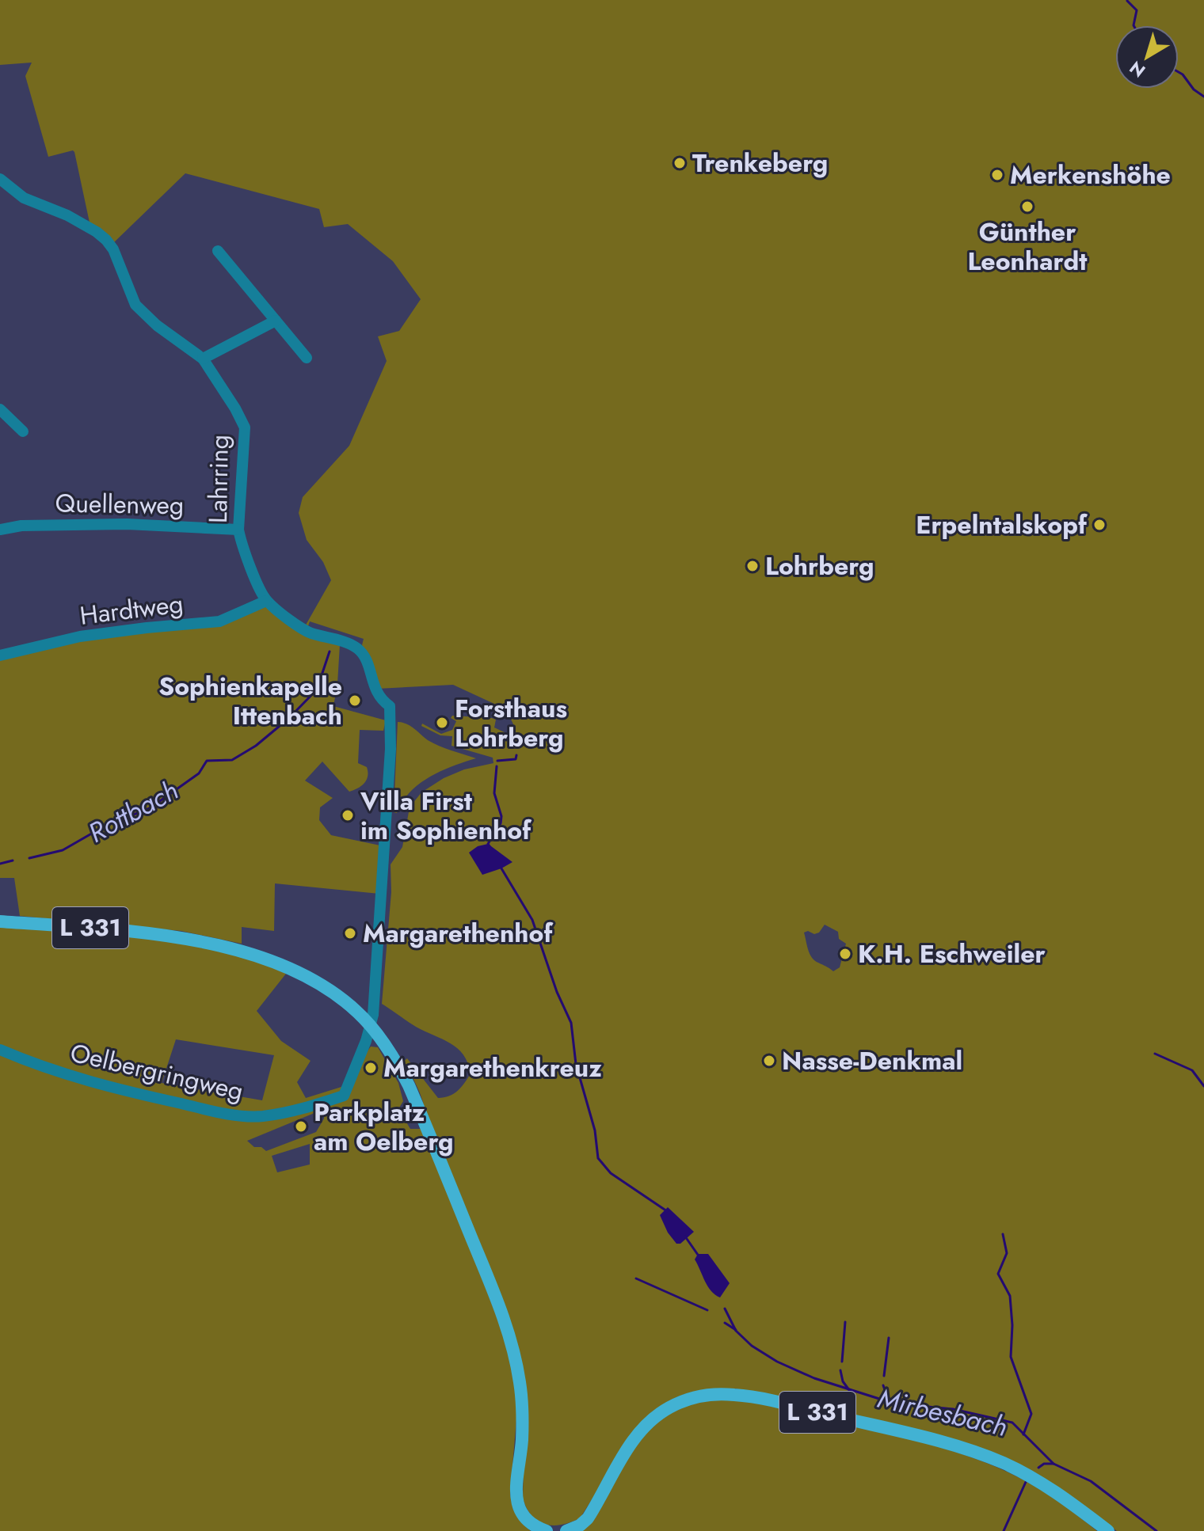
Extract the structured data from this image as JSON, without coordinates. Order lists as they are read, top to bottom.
{
  "streets": {
    "main road": ["L 331"],
    "street": [
      "Lahrring",
      "Quellenweg",
      "Hardtweg",
      "Oelbergringweg"
    ]
  },
  "crossings": [
    ["Lahrring", "Quellenweg"],
    ["Lahrring", "Hardtweg"],
    ["Lahrring", "L 331"],
    ["Lahrring", "Oelbergringweg"],
    ["L 331", "Oelbergringweg"]
  ],
  "water": ["Rottbach", "Mirbesbach"],
  "places": [
    "Trenkeberg",
    "Merkenshöhe",
    "Günther Leonhardt",
    "Erpelntalskopf",
    "Lohrberg",
    "Sophienkapelle Ittenbach",
    "Forsthaus Lohrberg",
    "Villa First im Sophienhof",
    "Margarethenhof",
    "K.H. Eschweiler",
    "Nasse-Denkmal",
    "Margarethenkreuz",
    "Parkplatz am Oelberg"
  ],
  "north": "bottom left"
}
